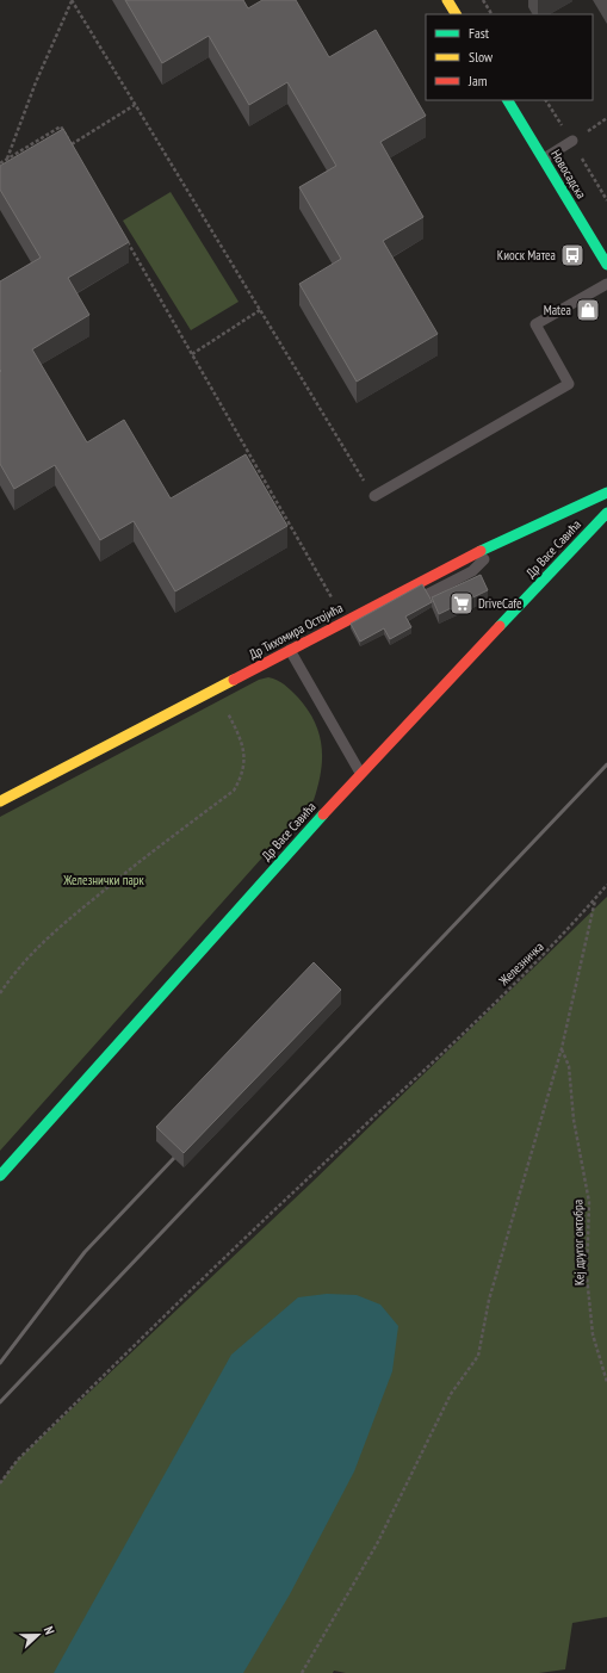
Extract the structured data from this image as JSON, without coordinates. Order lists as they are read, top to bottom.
{
  "streets": {
    "street": ["Новосадска", "Др Васе Савића", "Др Тихомира Остојића"],
    "path": ["Железничка", "Кеј другог октобра"]
  },
  "parks": ["Железнички парк"],
  "places": {
    "bus stop": ["Киоск Матеа"],
    "shop": ["Matea"],
    "supermarket": ["DriveCafe"]
  },
  "legend": ["Fast", "Slow", "Jam"],
  "north": "right"
}
